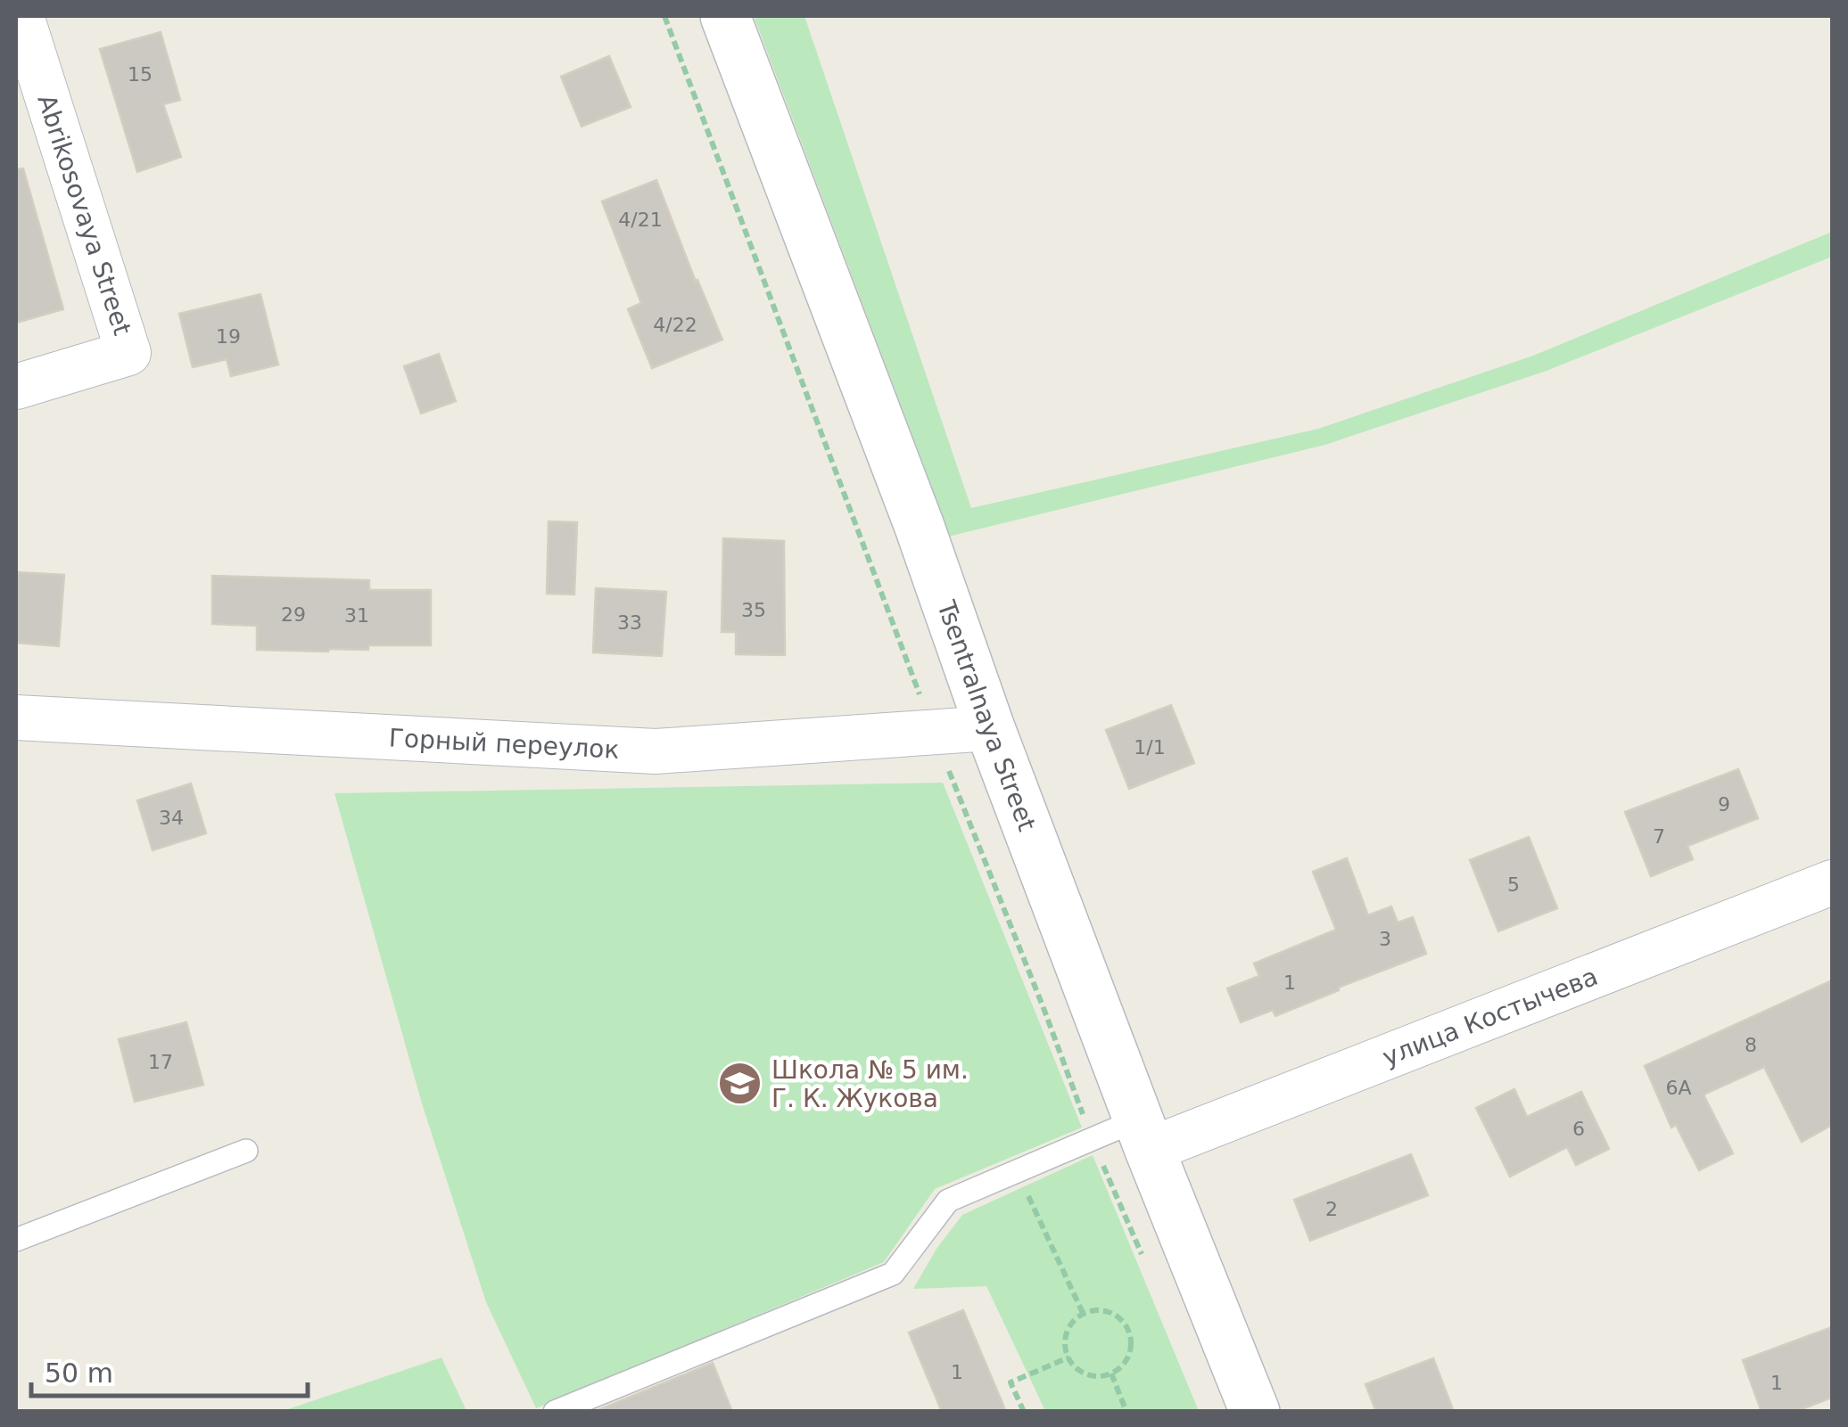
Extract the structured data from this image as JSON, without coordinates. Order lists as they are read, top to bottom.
{
  "streets": {
    "street": [
      "Abrikosovaya Street",
      "Tsentralnaya Street",
      "Горный переулок",
      "улица Костычева"
    ]
  },
  "crossings": [
    ["Tsentralnaya Street", "Горный переулок"],
    ["Tsentralnaya Street", "улица Костычева"]
  ],
  "places": {
    "school or university": ["Школа № 5 им. Г. К. Жукова"]
  },
  "house_numbers": [
    "15",
    "4/21",
    "4/22",
    "19",
    "35",
    "29",
    "31",
    "33",
    "1/1",
    "9",
    "34",
    "7",
    "5",
    "3",
    "1",
    "8",
    "17",
    "6А",
    "6",
    "2",
    "1",
    "1"
  ],
  "scale_bar": "50 m"
}
